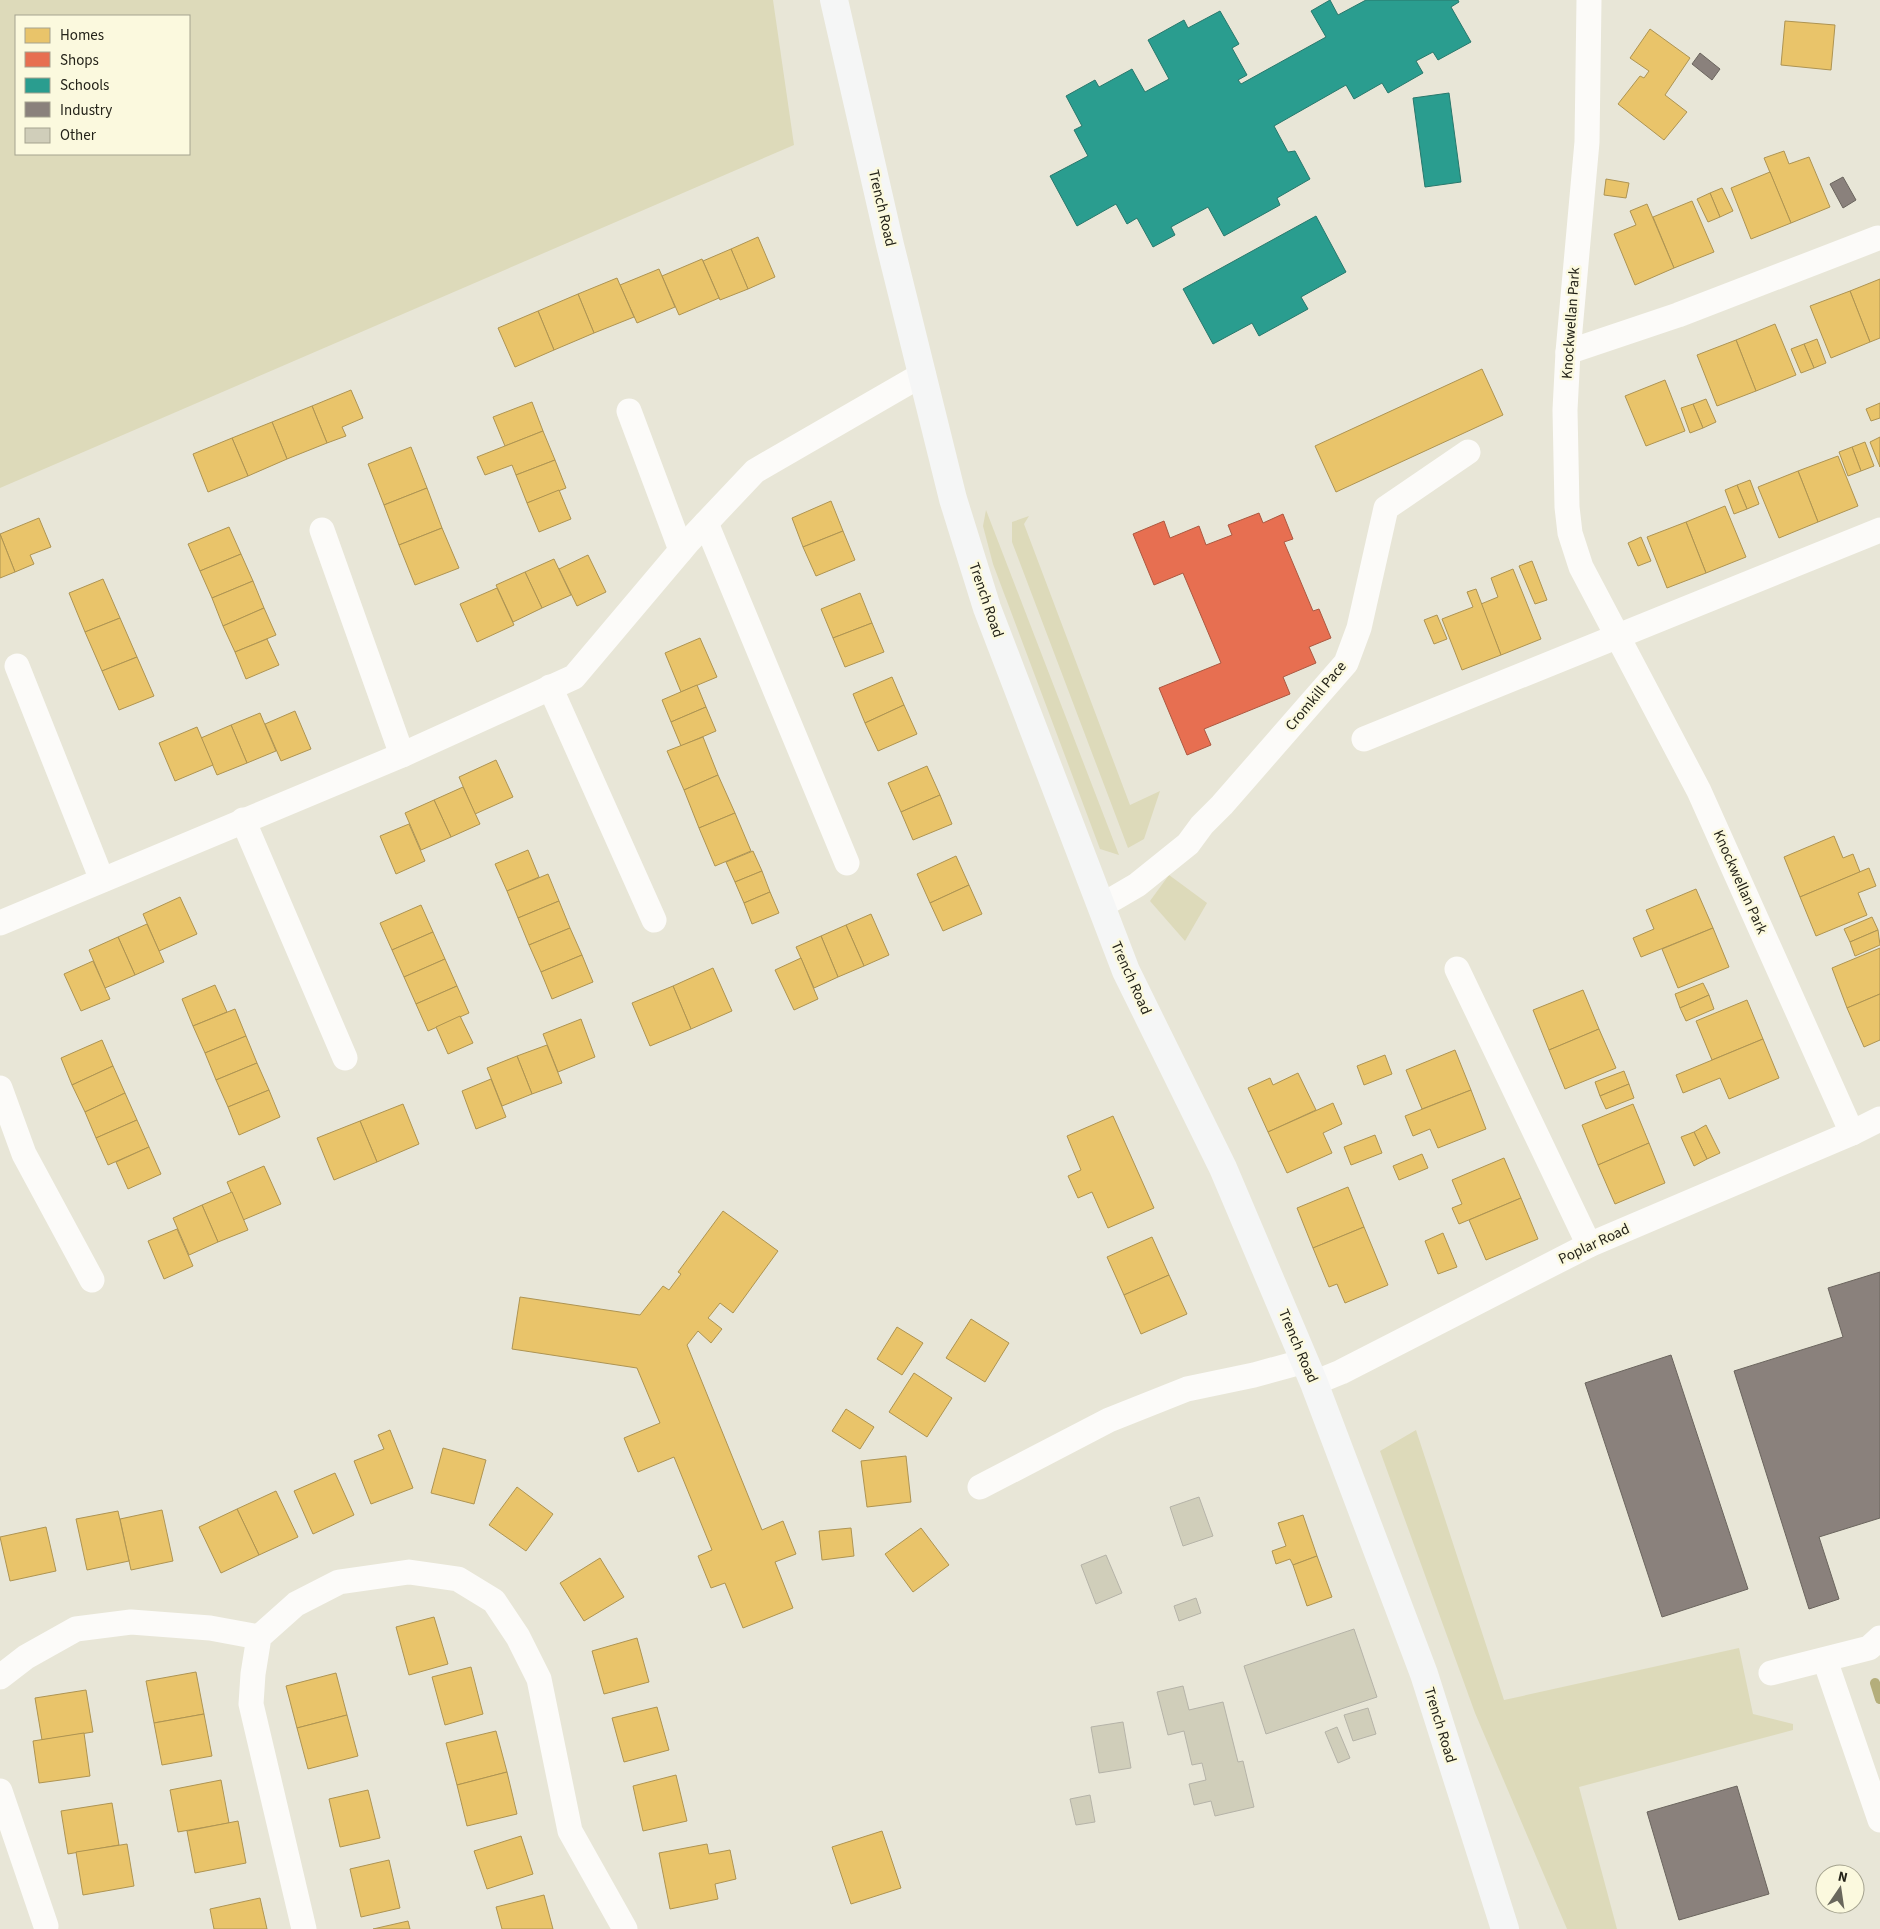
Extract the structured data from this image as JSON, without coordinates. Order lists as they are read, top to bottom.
{
  "streets": {
    "street": [
      "Trench Road",
      "Knockwellan Park",
      "Cromkill Pace",
      "Poplar Road"
    ]
  },
  "crossings": [
    ["Trench Road", "Cromkill Pace"],
    ["Trench Road", "Poplar Road"],
    ["Knockwellan Park", "Poplar Road"]
  ],
  "legend": [
    "Homes",
    "Shops",
    "Schools",
    "Industry",
    "Other"
  ],
  "north": "top"
}
